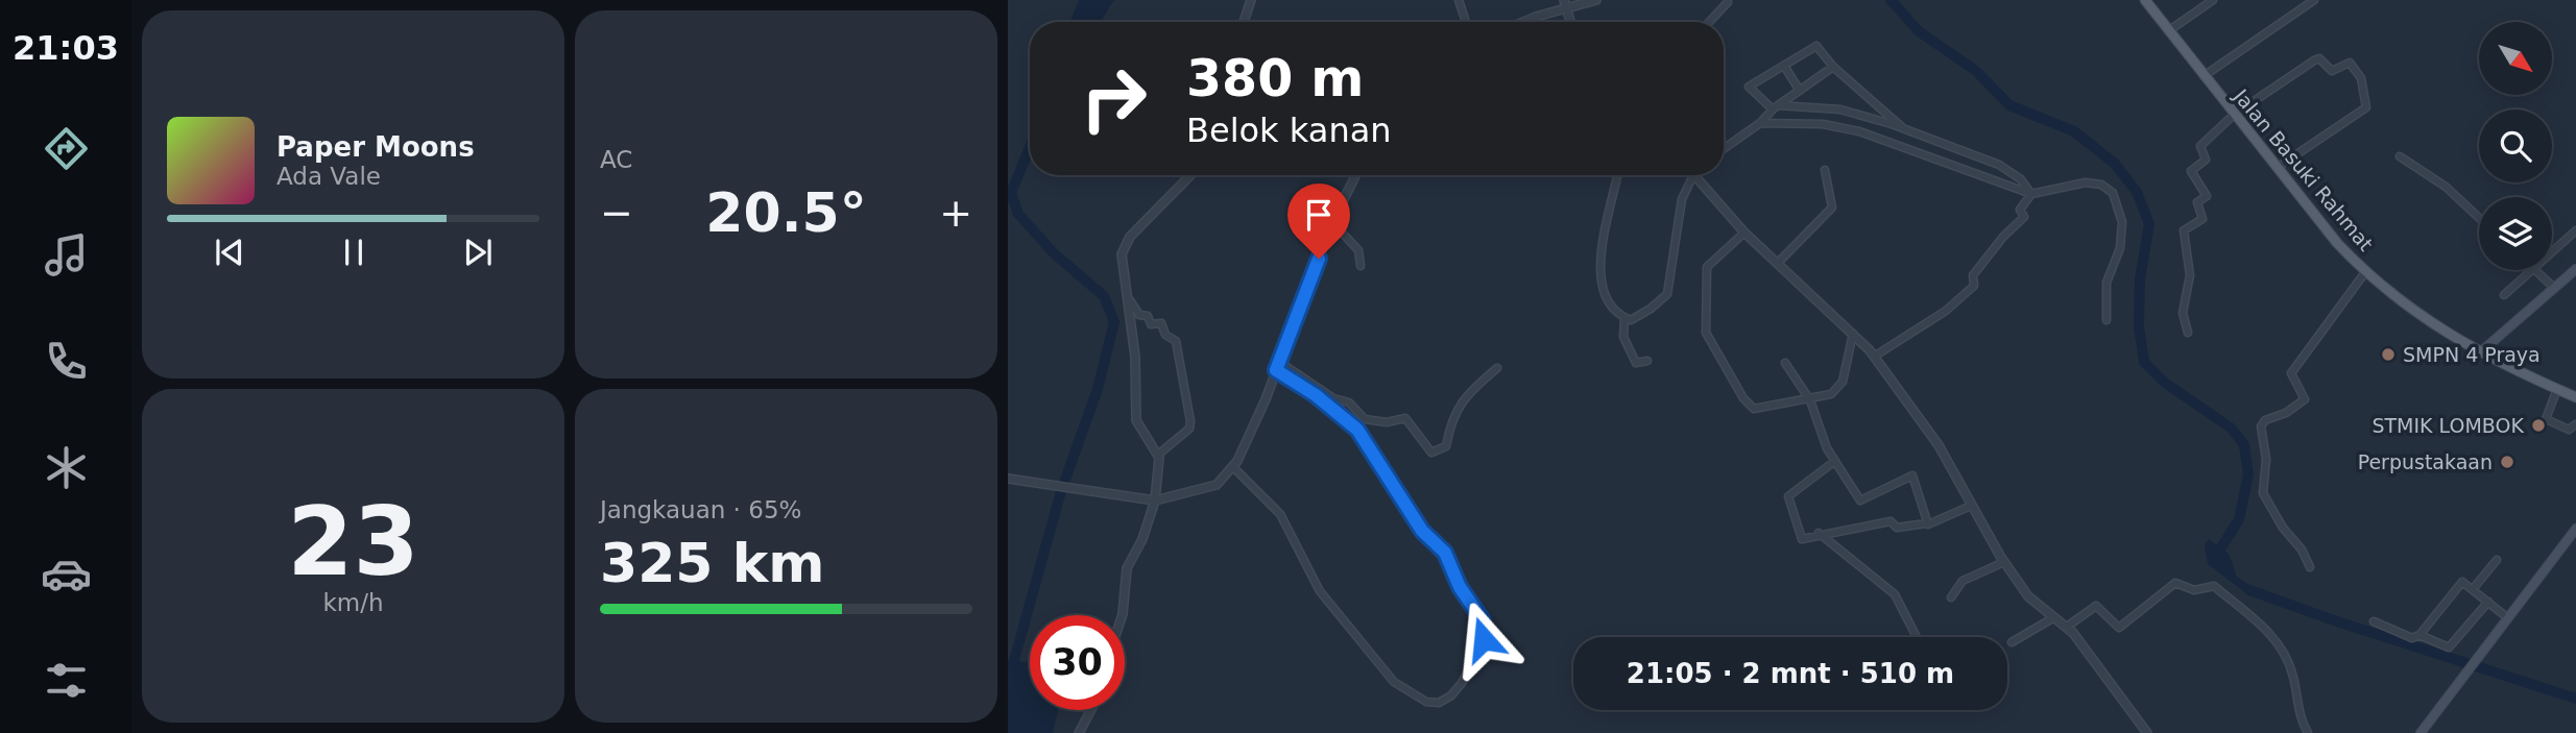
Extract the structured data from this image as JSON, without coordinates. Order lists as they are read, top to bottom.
{
  "streets": {
    "main road": ["Jalan Basuki Rahmat"]
  },
  "places": ["SMPN 4 Praya", "STMIK LOMBOK", "Perpustakaan"],
  "north": "bottom right",
  "page": {
    "tabs": "21:03",
    "tile": [
      "AC",
      ["23", "km/h"],
      ["Jangkauan · 65%", "325 km"]
    ],
    "turn": ["380 m", "Belok kanan"],
    "song": ["Paper Moons", "Ada Vale"],
    "heat": ["−", "20.5°", "+"],
    "limit": "30",
    "trip": "21:05 · 2 mnt · 510 m"
  }
}
